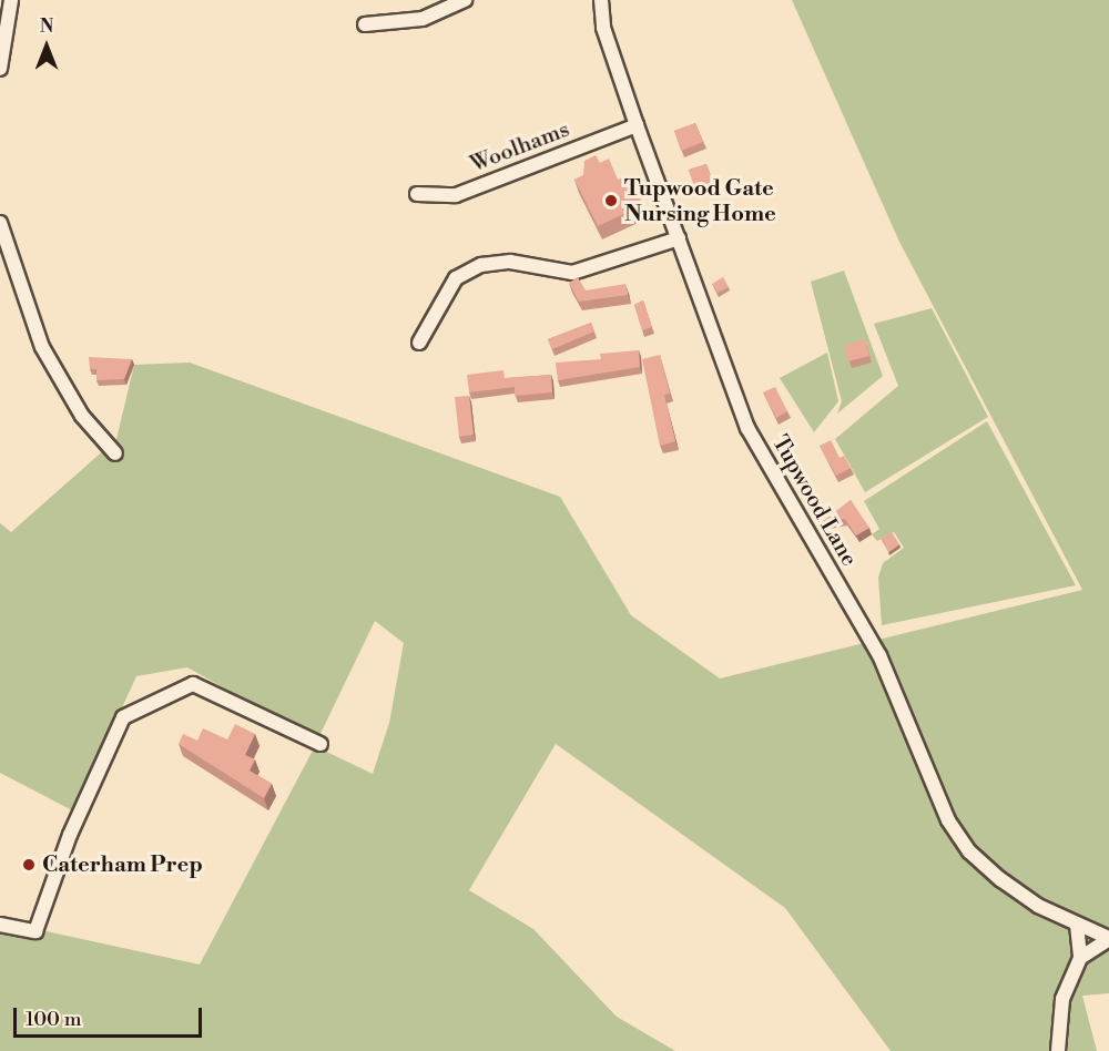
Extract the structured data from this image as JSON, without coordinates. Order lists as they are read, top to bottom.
{
  "streets": {
    "street": ["Woolhams", "Tupwood Lane"]
  },
  "crossings": [
    ["Woolhams", "Tupwood Lane"]
  ],
  "places": ["Tupwood Gate Nursing Home", "Caterham Prep"],
  "scale_bar": "100 m",
  "north": "top"
}
